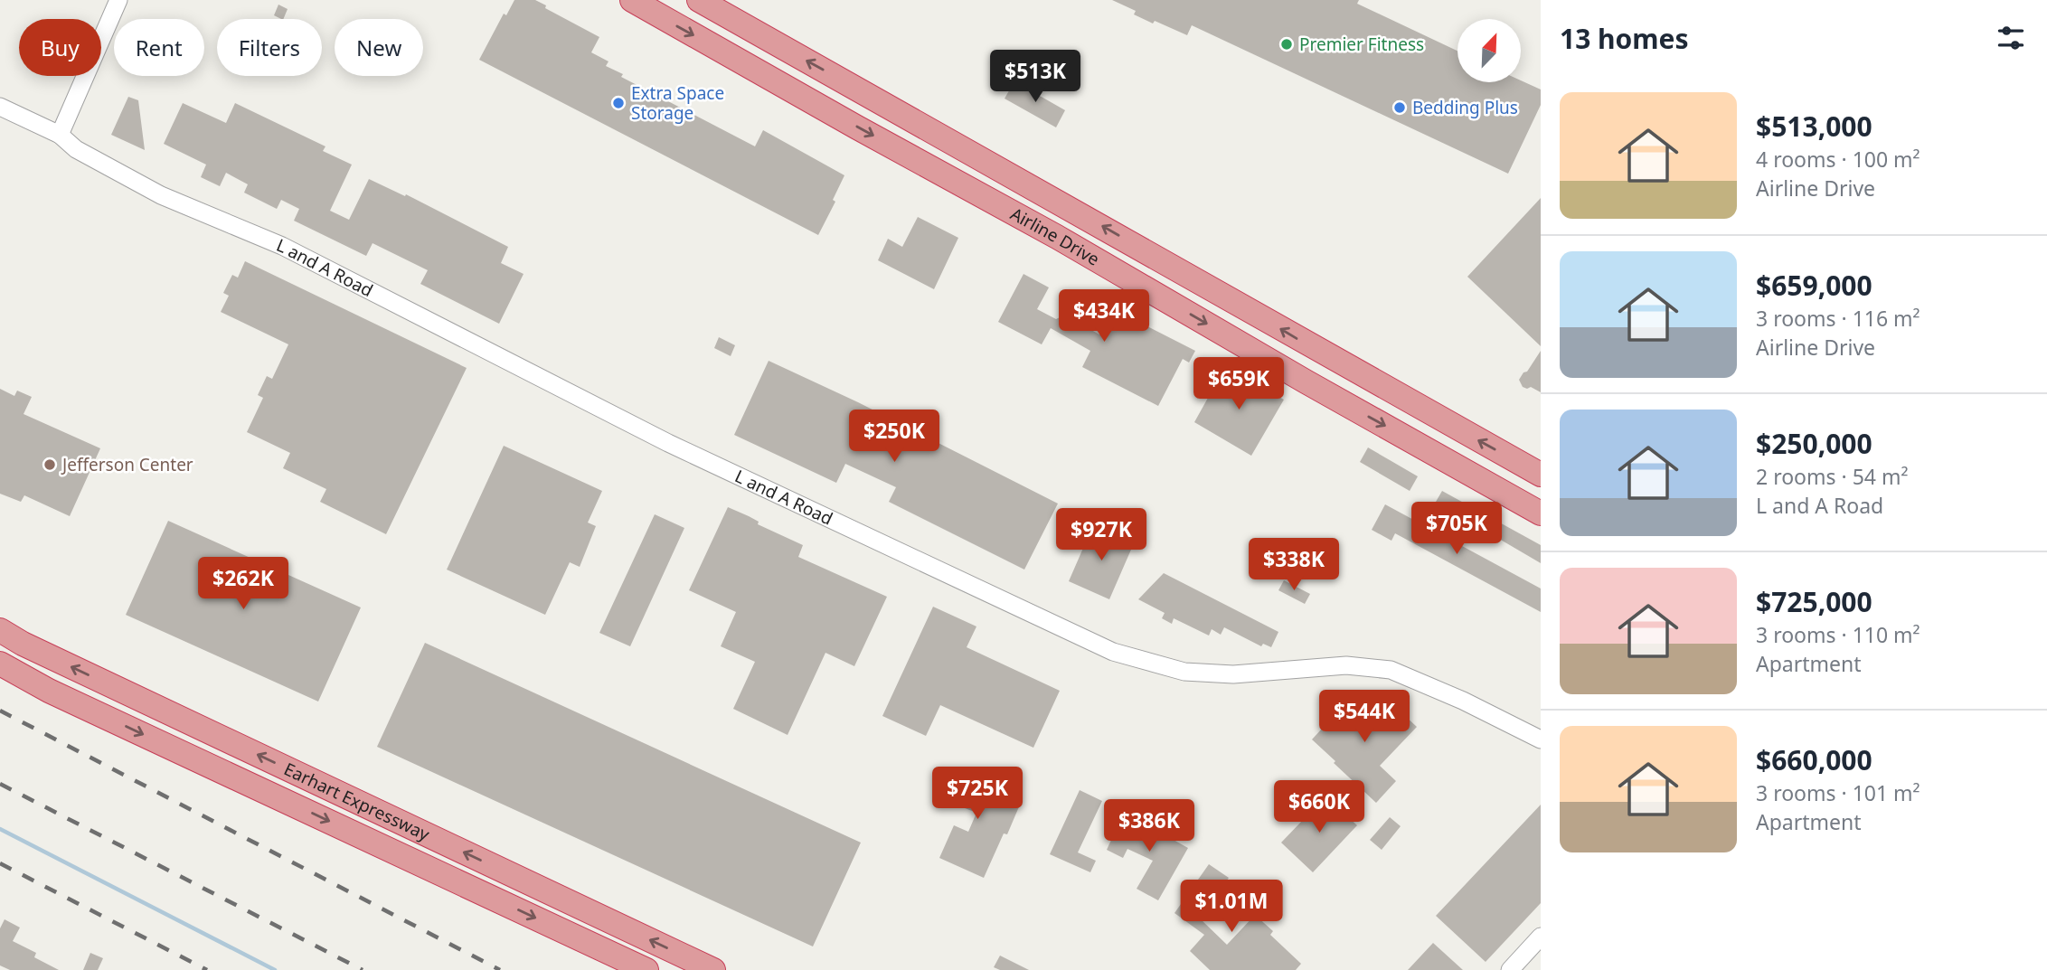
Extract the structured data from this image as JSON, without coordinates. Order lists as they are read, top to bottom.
{
  "streets": {
    "highway": ["Airline Drive", "Earhart Expressway"],
    "street": ["L and A Road"]
  },
  "places": [
    "Premier Fitness",
    "Extra Space Storage",
    "Bedding Plus",
    "Jefferson Center"
  ],
  "north": "top right",
  "page": {
    "heading": "13 homes",
    "chip": [
      "Buy",
      "Rent",
      "Filters",
      "New"
    ],
    "price": [
      "$513K",
      "$434K",
      "$659K",
      "$250K",
      "$705K",
      "$927K",
      "$338K",
      "$262K",
      "$544K",
      "$725K",
      "$660K",
      "$386K",
      "$1.01M"
    ],
    "list": [
      {
        "name": "$513,000",
        "note": "4 rooms · 100 m² · Airline Drive"
      },
      {
        "name": "$659,000",
        "note": "3 rooms · 116 m² · Airline Drive"
      },
      {
        "name": "$250,000",
        "note": "2 rooms · 54 m² · L and A Road"
      },
      {
        "name": "$725,000",
        "note": "3 rooms · 110 m² · Apartment"
      },
      {
        "name": "$660,000",
        "note": "3 rooms · 101 m² · Apartment"
      }
    ]
  }
}
